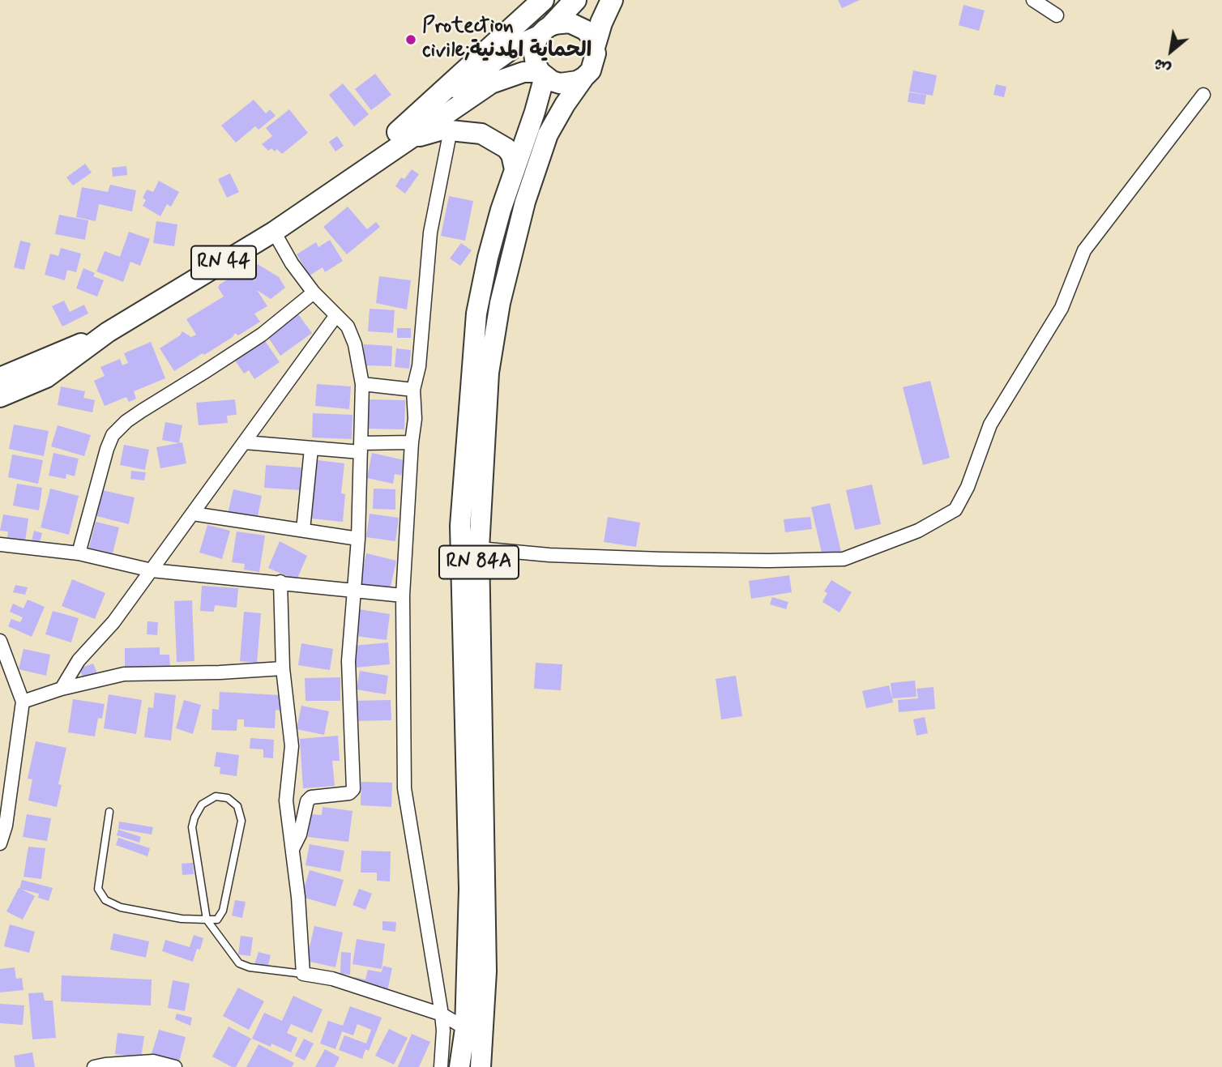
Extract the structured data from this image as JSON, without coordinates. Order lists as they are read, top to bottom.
{
  "streets": {
    "highway": ["RN 44"],
    "main road": ["RN 84A"]
  },
  "crossings": [
    ["RN 44", "RN 84A"]
  ],
  "places": ["Protection civile;الحماية المدنية"],
  "north": "bottom left"
}
